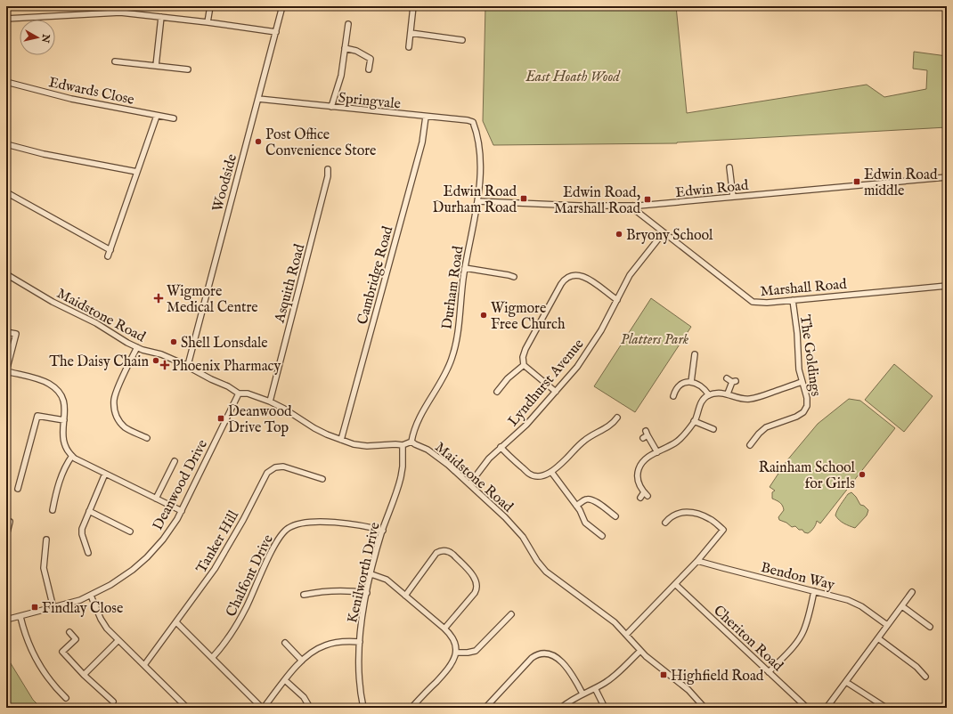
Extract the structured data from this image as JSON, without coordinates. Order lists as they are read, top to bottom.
{
  "streets": {
    "street": [
      "Edwards Close",
      "Springvale",
      "Woodside",
      "Edwin Road",
      "Cambridge Road",
      "Asquith Road",
      "Marshall Road",
      "Durham Road",
      "Maidstone Road",
      "The Goldings",
      "Lyndhurst Avenue",
      "Deanwood Drive",
      "Tanker Hill",
      "Kenilworth Drive",
      "Chalfont Drive",
      "Bendon Way",
      "Cheriton Road"
    ]
  },
  "crossings": [
    ["Springvale", "Woodside"],
    ["Springvale", "Cambridge Road"],
    ["Springvale", "Durham Road"],
    ["Woodside", "Maidstone Road"],
    ["Edwin Road", "Marshall Road"],
    ["Edwin Road", "Durham Road"],
    ["Cambridge Road", "Maidstone Road"],
    ["Asquith Road", "Maidstone Road"],
    ["Marshall Road", "The Goldings"],
    ["Marshall Road", "Lyndhurst Avenue"],
    ["Durham Road", "Maidstone Road"],
    ["Maidstone Road", "Lyndhurst Avenue"],
    ["Maidstone Road", "Deanwood Drive"],
    ["Maidstone Road", "Kenilworth Drive"],
    ["Kenilworth Drive", "Chalfont Drive"]
  ],
  "parks": ["East Hoath Wood", "Platters Park"],
  "places": {
    "other": [
      "Post Office Convenience Store",
      "Bryony School",
      "Wigmore Free Church",
      "Shell Lonsdale",
      "The Daisy Chain",
      "Rainham School for Girls"
    ],
    "transit": [
      "Edwin Road middle",
      "Edwin Road Durham Road",
      "Edwin Road, Marshall Road",
      "Deanwood Drive Top",
      "Findlay Close",
      "Highfield Road"
    ],
    "health": ["Wigmore Medical Centre", "Phoenix Pharmacy"]
  },
  "north": "right"
}
